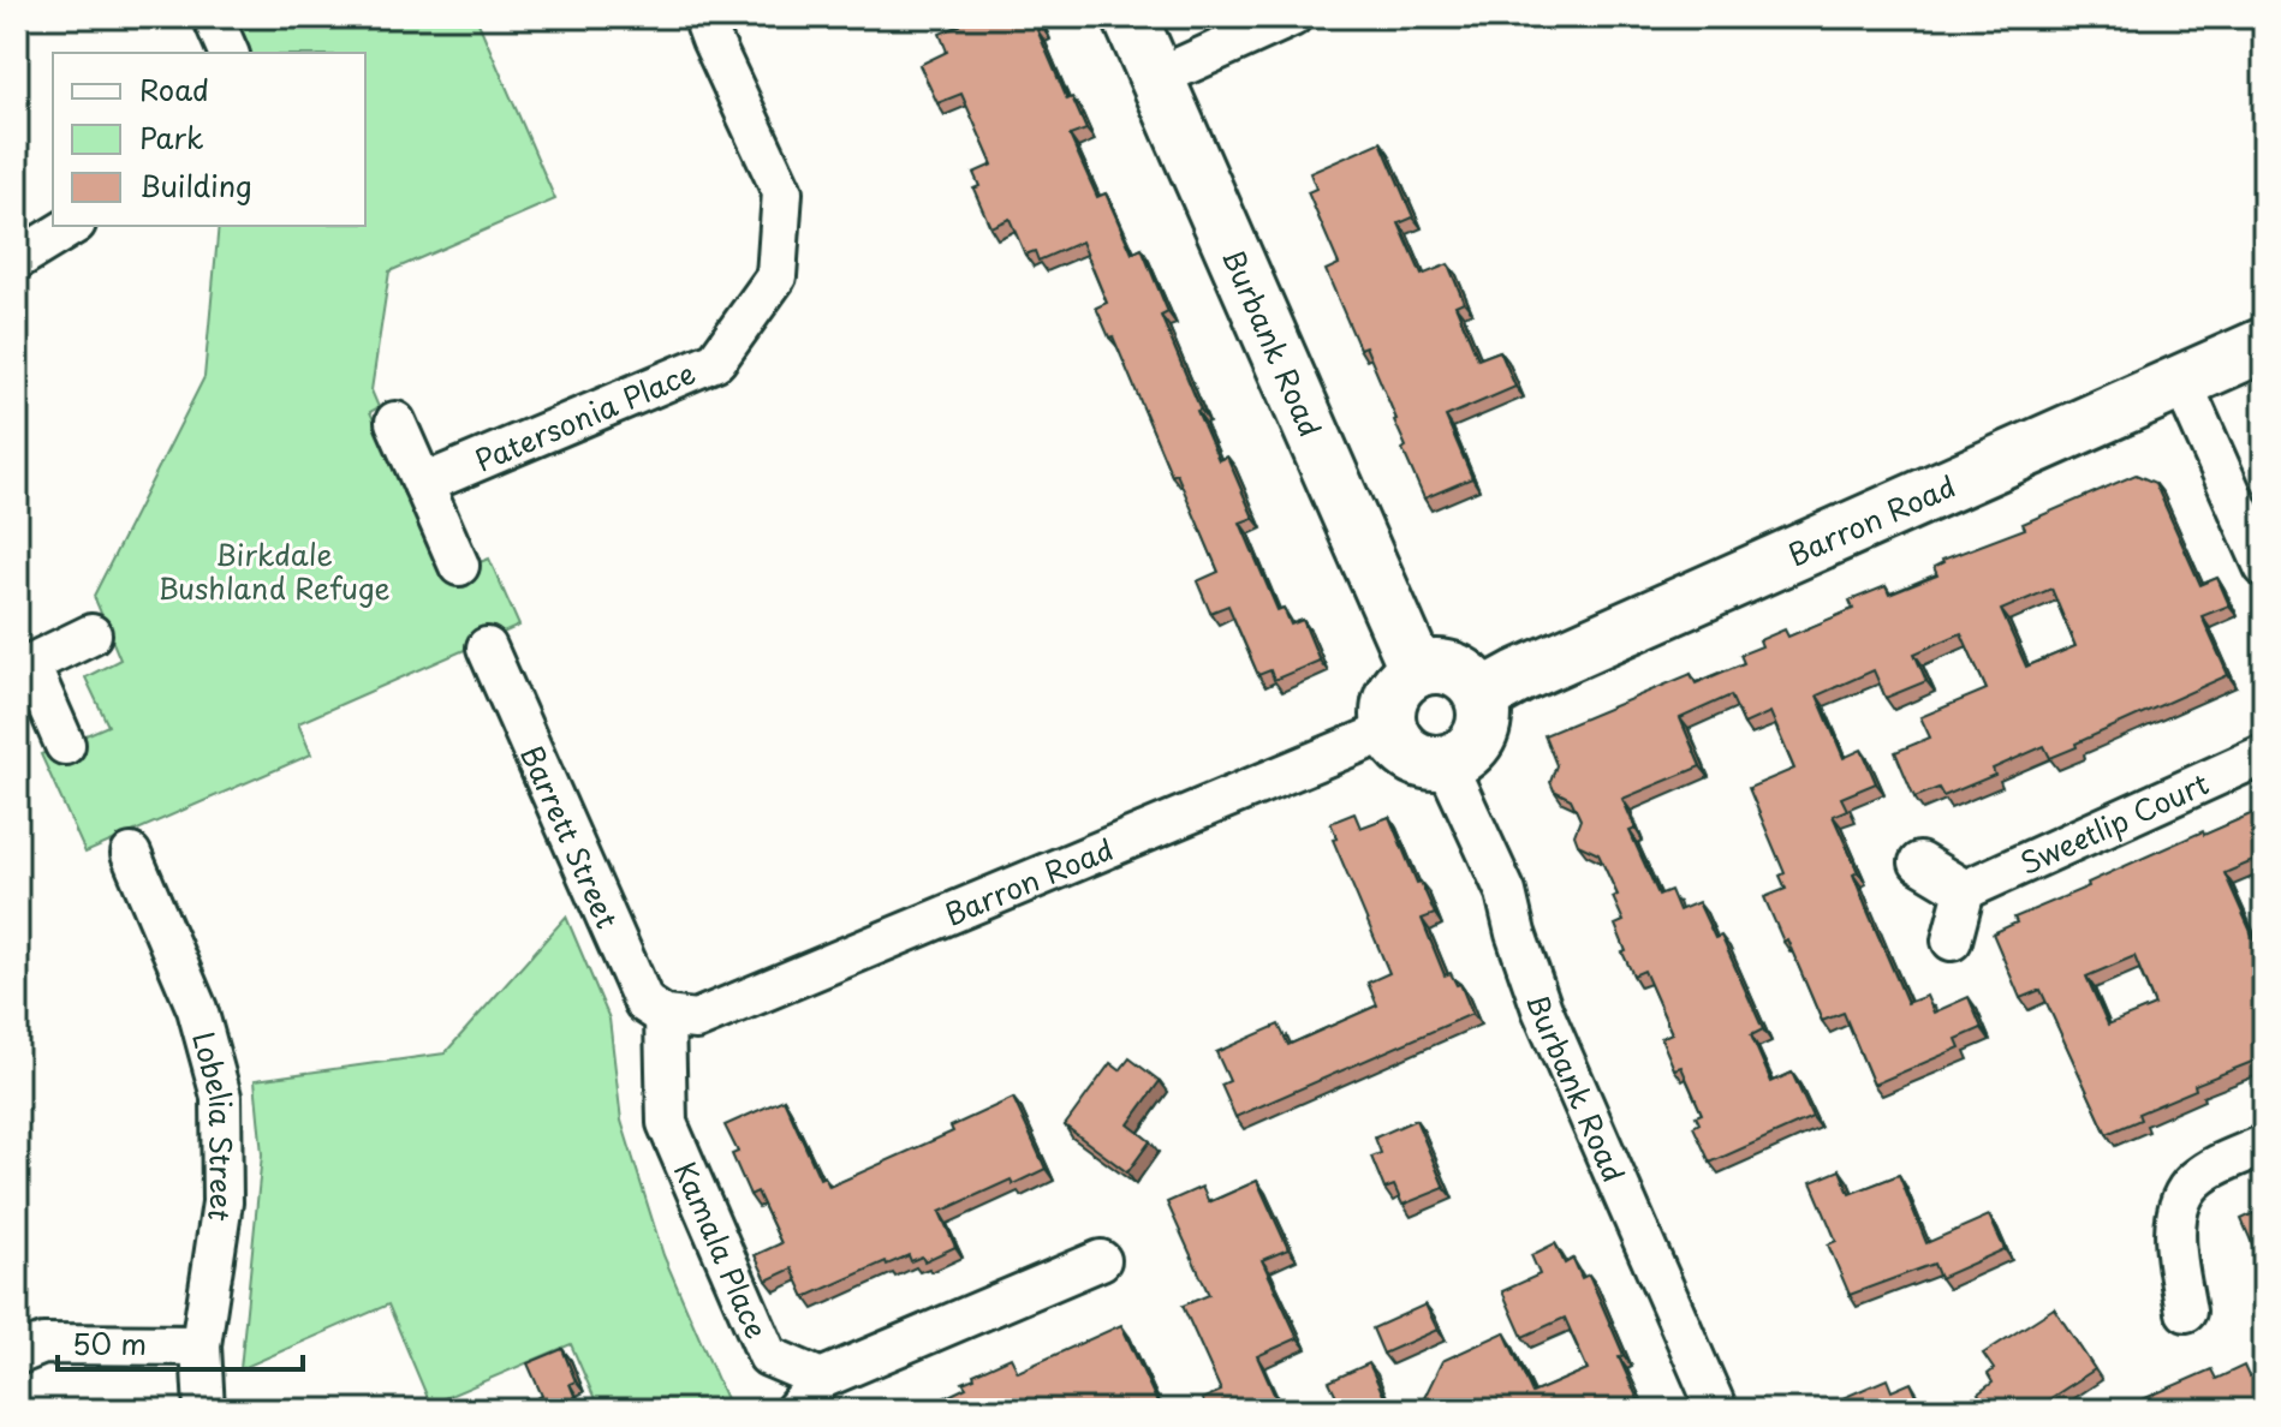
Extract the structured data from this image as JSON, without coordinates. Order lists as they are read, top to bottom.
{
  "streets": {
    "street": [
      "Burbank Road",
      "Patersonia Place",
      "Barron Road",
      "Sweetlip Court",
      "Barrett Street",
      "Lobelia Street",
      "Kamala Place"
    ]
  },
  "crossings": [
    ["Burbank Road", "Barron Road"],
    ["Barron Road", "Barrett Street"],
    ["Barron Road", "Kamala Place"],
    ["Barrett Street", "Kamala Place"]
  ],
  "parks": ["Birkdale Bushland Refuge"],
  "legend": ["Road", "Park", "Building"],
  "scale_bar": "50 m"
}
